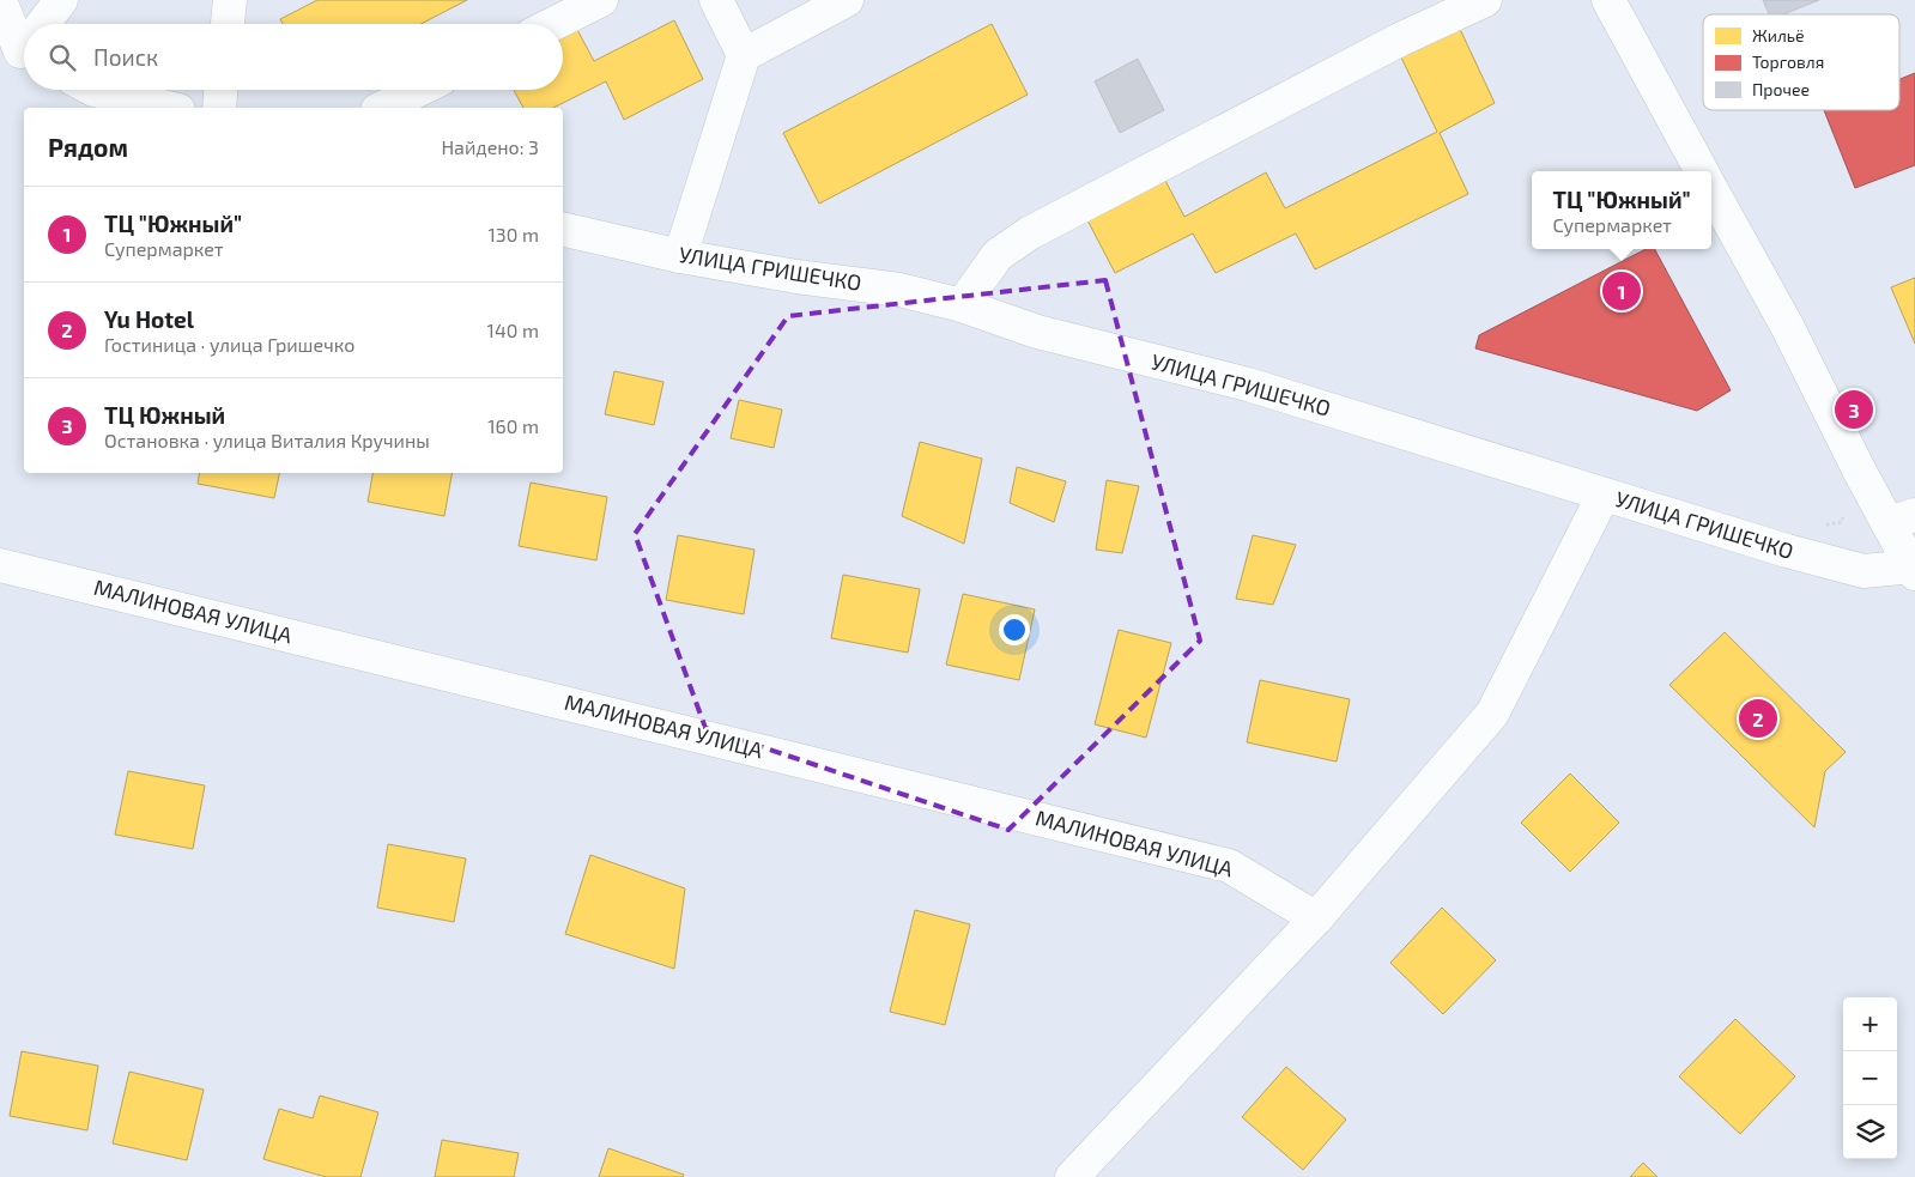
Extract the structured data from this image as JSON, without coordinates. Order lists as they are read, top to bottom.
{
  "streets": {
    "street": ["УЛИЦА ГРИШЕЧКО", "МАЛИНОВАЯ УЛИЦА"]
  },
  "legend": ["Жильё", "Торговля", "Прочее"],
  "page": {
    "search": "Поиск",
    "heading": ["Рядом", "Найдено: 3"],
    "popup": ["ТЦ \"Южный\"", "Супермаркет"],
    "list": [
      {
        "mark": "1",
        "name": "ТЦ \"Южный\"",
        "note": "Супермаркет",
        "value": "130 m"
      },
      {
        "mark": "2",
        "name": "Yu Hotel",
        "note": "Гостиница · улица Гришечко",
        "value": "140 m"
      },
      {
        "mark": "3",
        "name": "ТЦ Южный",
        "note": "Остановка · улица Виталия Кручины",
        "value": "160 m"
      }
    ],
    "pins": ["1", "3", "2"],
    "map_buttons": ["+", "−"]
  }
}
